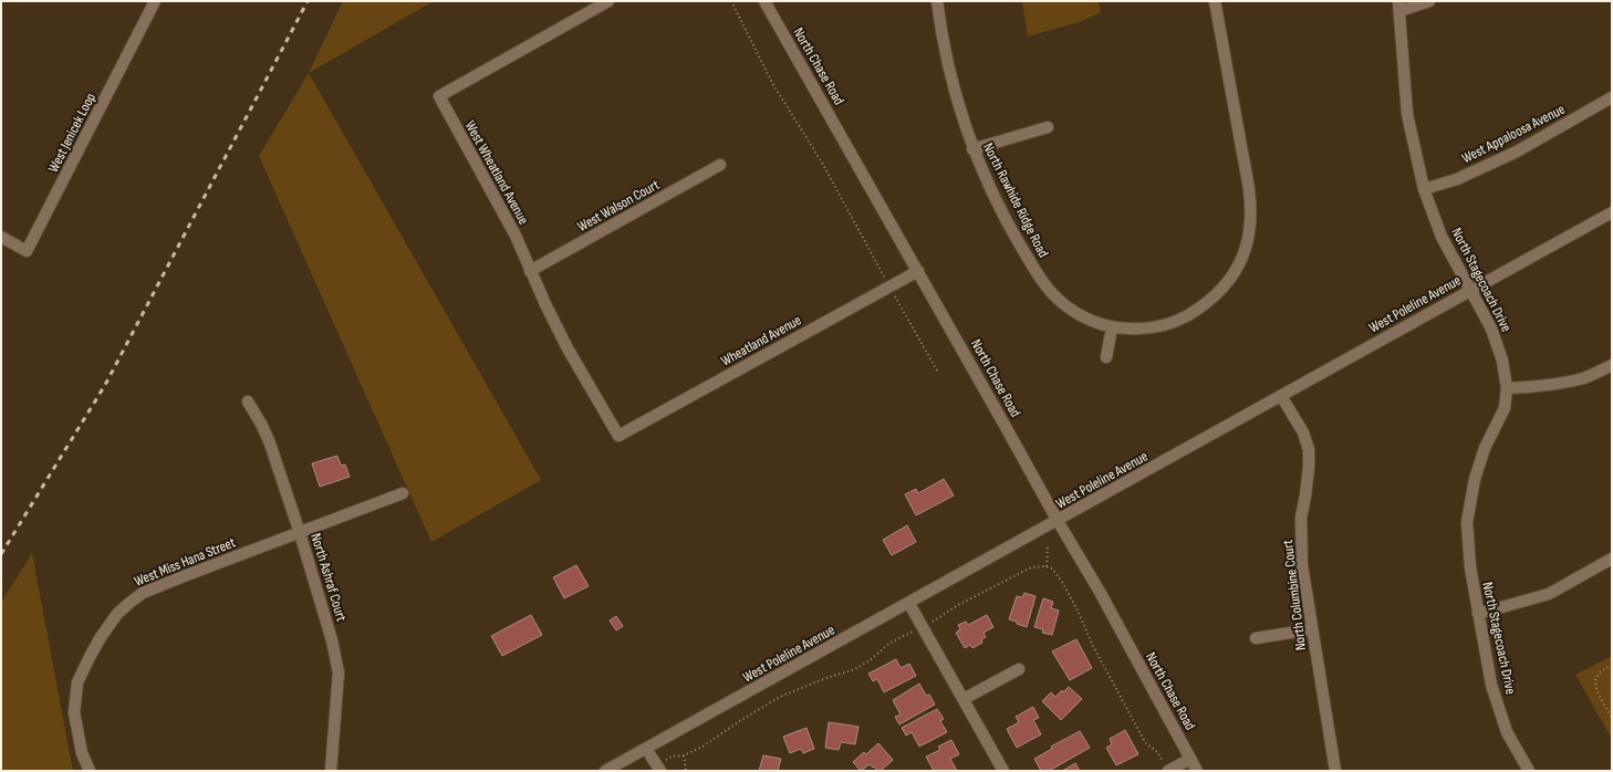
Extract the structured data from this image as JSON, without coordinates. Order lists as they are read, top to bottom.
{
  "streets": {
    "street": [
      "North Chase Road",
      "West Jenicek Loop",
      "West Appaloosa Avenue",
      "West Wheatland Avenue",
      "North Rawhide Ridge Road",
      "West Walson Court",
      "North Stagecoach Drive",
      "West Poleline Avenue",
      "Wheatland Avenue",
      "West Miss Hana Street",
      "North Ashraf Court",
      "North Columbine Court"
    ]
  },
  "crossings": [
    ["North Chase Road", "West Poleline Avenue"],
    ["North Chase Road", "Wheatland Avenue"],
    ["West Appaloosa Avenue", "North Stagecoach Drive"],
    ["West Wheatland Avenue", "West Walson Court"],
    ["West Wheatland Avenue", "Wheatland Avenue"],
    ["North Stagecoach Drive", "West Poleline Avenue"],
    ["West Poleline Avenue", "North Columbine Court"],
    ["West Miss Hana Street", "North Ashraf Court"]
  ]
}
